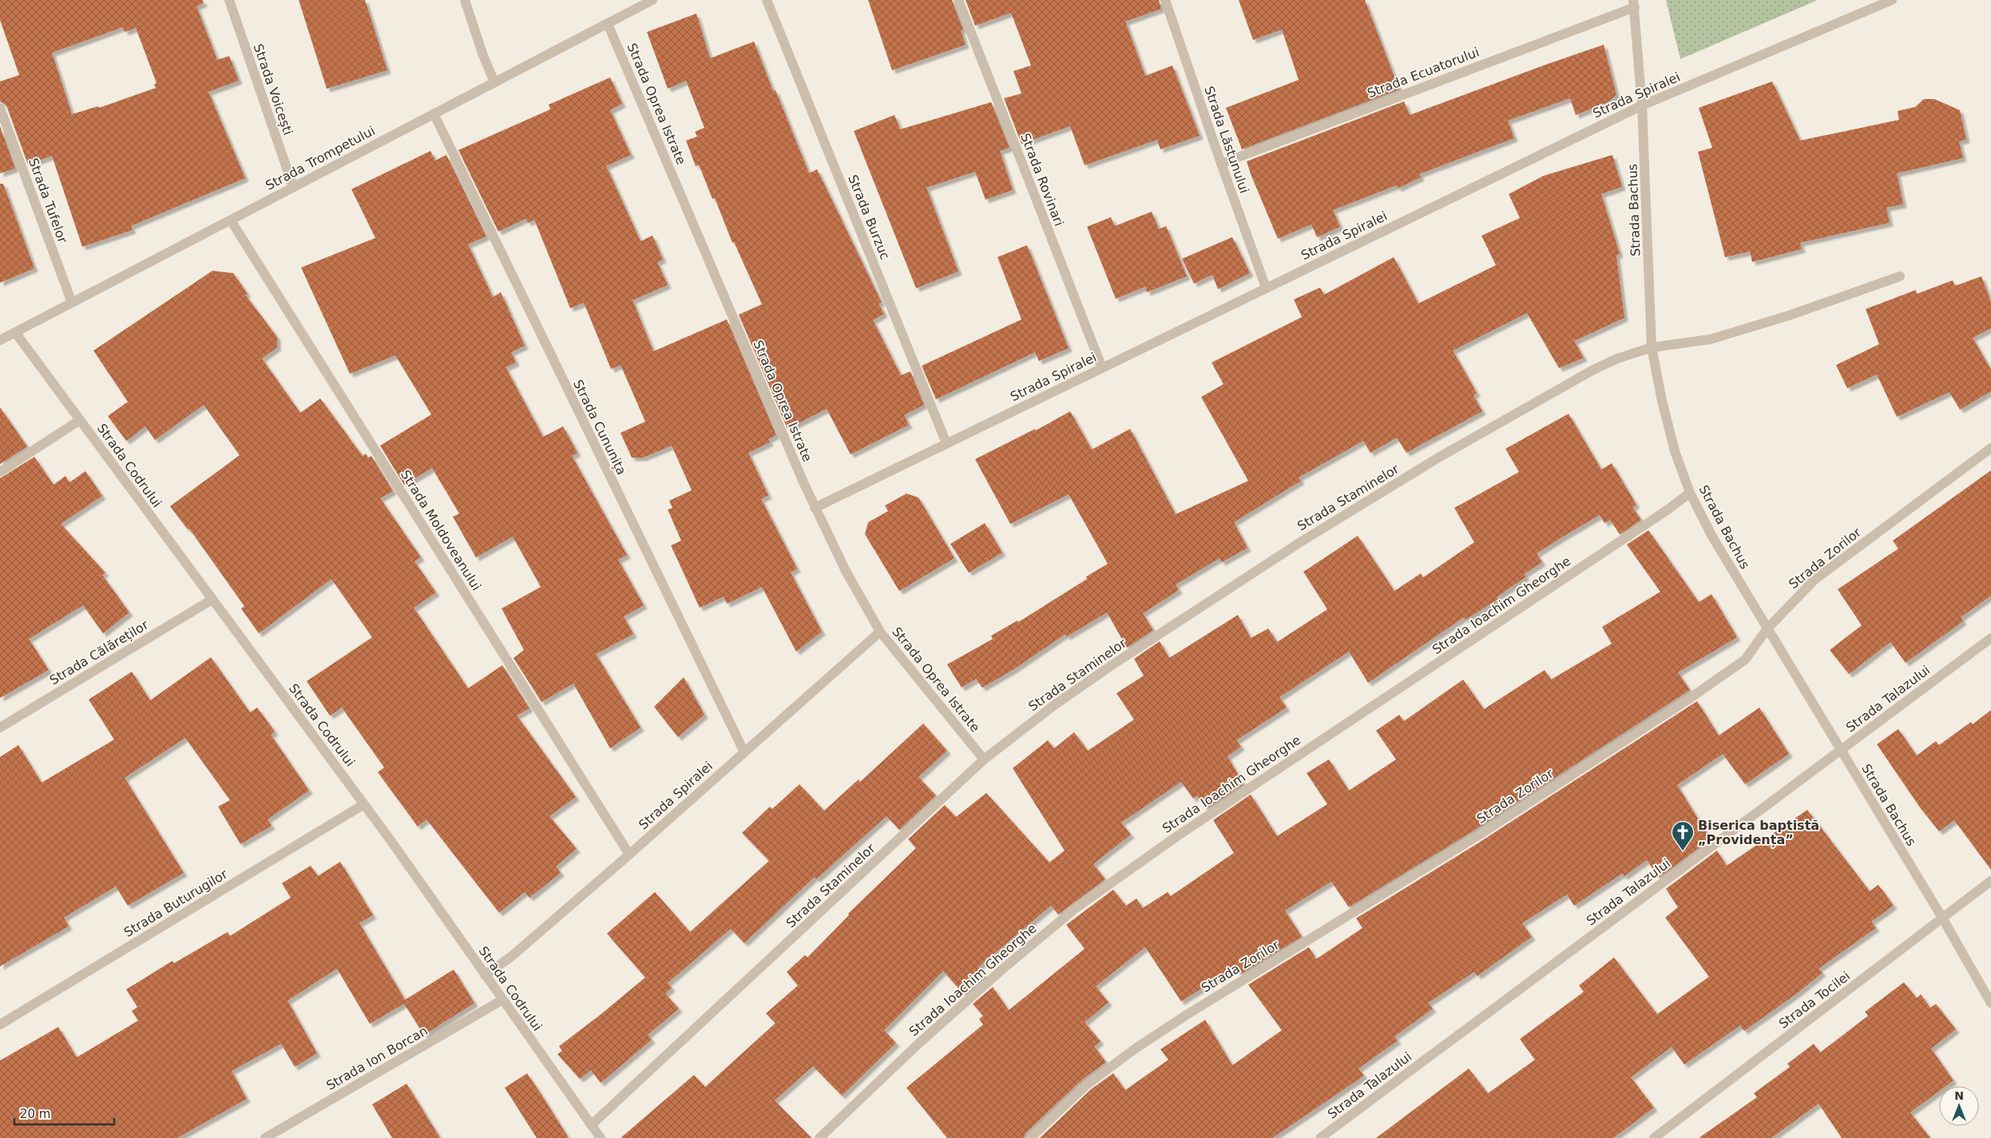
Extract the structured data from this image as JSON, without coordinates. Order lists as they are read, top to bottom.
{
  "streets": {
    "street": [
      "Strada Ecuatorului",
      "Strada Voicești",
      "Strada Spiralei",
      "Strada Oprea Istrate",
      "Strada Lăstunului",
      "Strada Trompetului",
      "Strada Rovinari",
      "Strada Tufelor",
      "Strada Bachus",
      "Strada Burzuc",
      "Strada Cununița",
      "Strada Codrului",
      "Strada Staminelor",
      "Strada Moldoveanului",
      "Strada Zorilor",
      "Strada Ioachim Gheorghe",
      "Strada Călăreților",
      "Strada Talazului",
      "Strada Buturugilor",
      "Strada Tocilei",
      "Strada Ion Borcan"
    ]
  },
  "crossings": [
    ["Strada Ecuatorului", "Strada Lăstunului"],
    ["Strada Ecuatorului", "Strada Bachus"],
    ["Strada Voicești", "Strada Trompetului"],
    ["Strada Spiralei", "Strada Oprea Istrate"],
    ["Strada Spiralei", "Strada Lăstunului"],
    ["Strada Spiralei", "Strada Rovinari"],
    ["Strada Spiralei", "Strada Bachus"],
    ["Strada Spiralei", "Strada Burzuc"],
    ["Strada Spiralei", "Strada Cununița"],
    ["Strada Spiralei", "Strada Codrului"],
    ["Strada Spiralei", "Strada Moldoveanului"],
    ["Strada Oprea Istrate", "Strada Trompetului"],
    ["Strada Oprea Istrate", "Strada Staminelor"],
    ["Strada Trompetului", "Strada Tufelor"],
    ["Strada Trompetului", "Strada Cununița"],
    ["Strada Trompetului", "Strada Codrului"],
    ["Strada Trompetului", "Strada Moldoveanului"],
    ["Strada Bachus", "Strada Staminelor"],
    ["Strada Bachus", "Strada Zorilor"],
    ["Strada Bachus", "Strada Ioachim Gheorghe"],
    ["Strada Bachus", "Strada Talazului"],
    ["Strada Bachus", "Strada Tocilei"],
    ["Strada Codrului", "Strada Staminelor"],
    ["Strada Codrului", "Strada Călăreților"],
    ["Strada Codrului", "Strada Buturugilor"],
    ["Strada Codrului", "Strada Ion Borcan"]
  ],
  "places": {
    "church": ["Biserica baptistă „Providența”"]
  },
  "scale_bar": "20 m",
  "north": "top"
}
